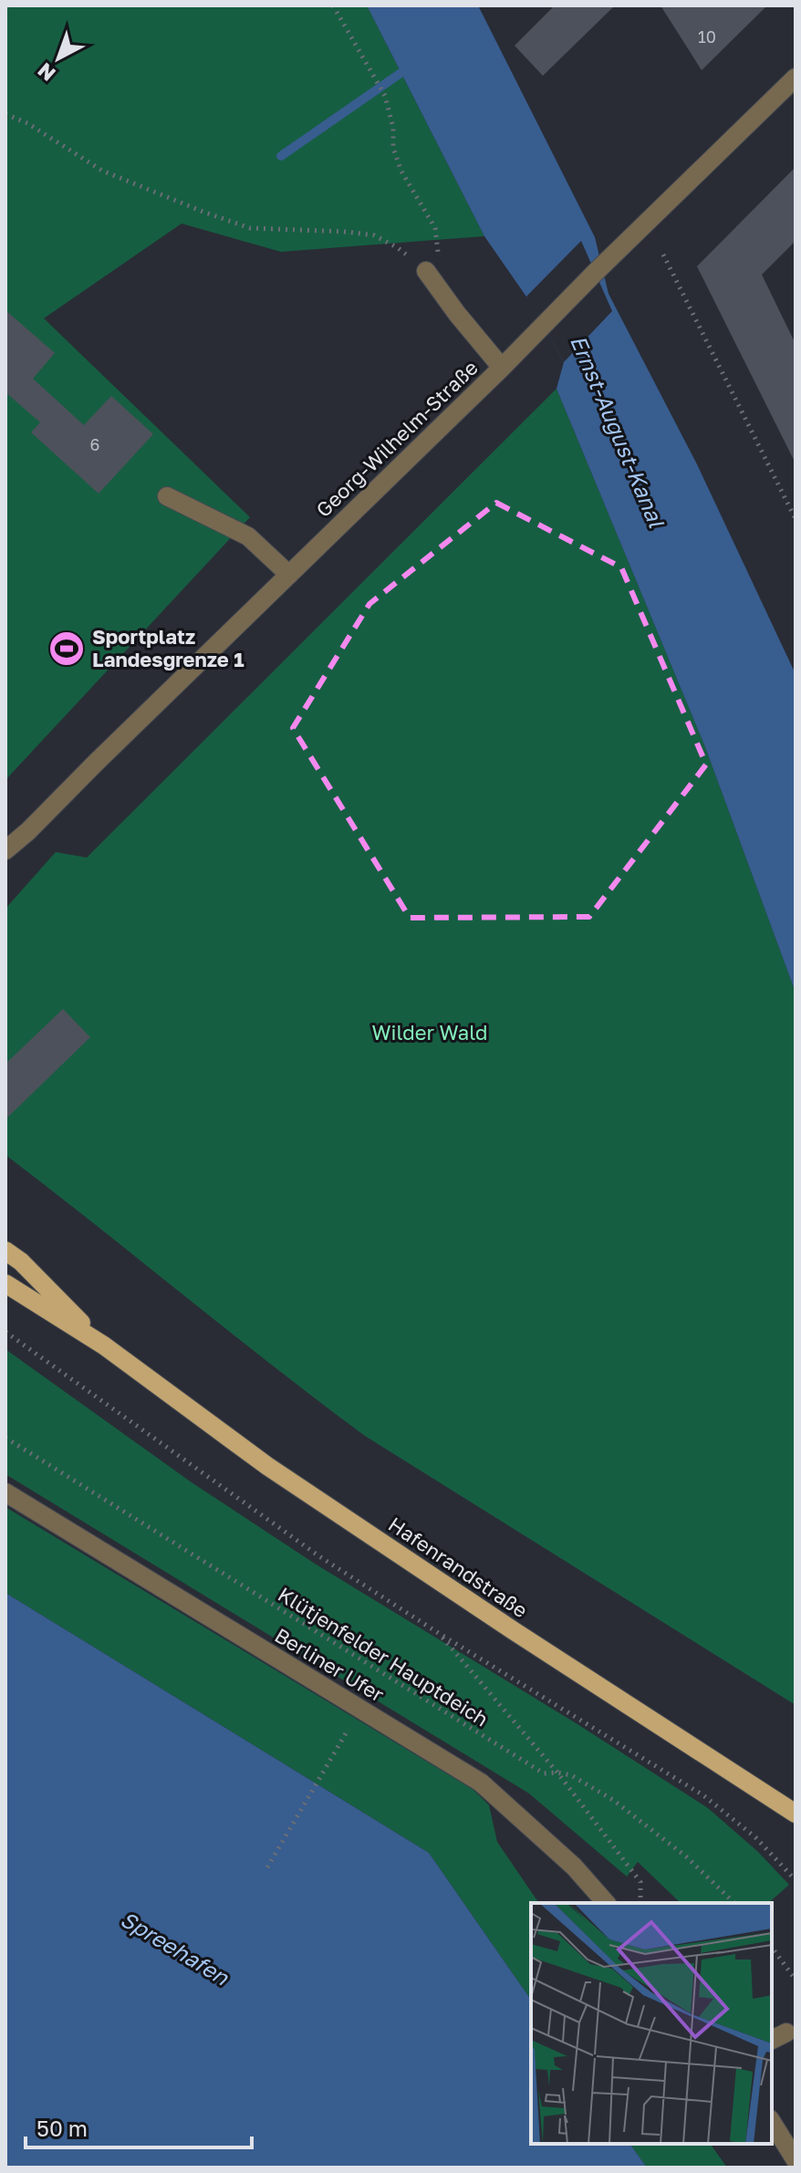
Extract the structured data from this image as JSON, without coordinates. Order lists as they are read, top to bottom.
{
  "streets": {
    "main road": ["Hafenrandstraße"],
    "street": ["Georg-Wilhelm-Straße", "Berliner Ufer"],
    "path": ["Klütjenfelder Hauptdeich"]
  },
  "water": ["Ernst-August-Kanal", "Spreehafen"],
  "parks": ["Wilder Wald"],
  "places": {
    "sports": ["Sportplatz Landesgrenze 1"]
  },
  "house_numbers": ["10", "6"],
  "scale_bar": "50 m",
  "north": "bottom left"
}
